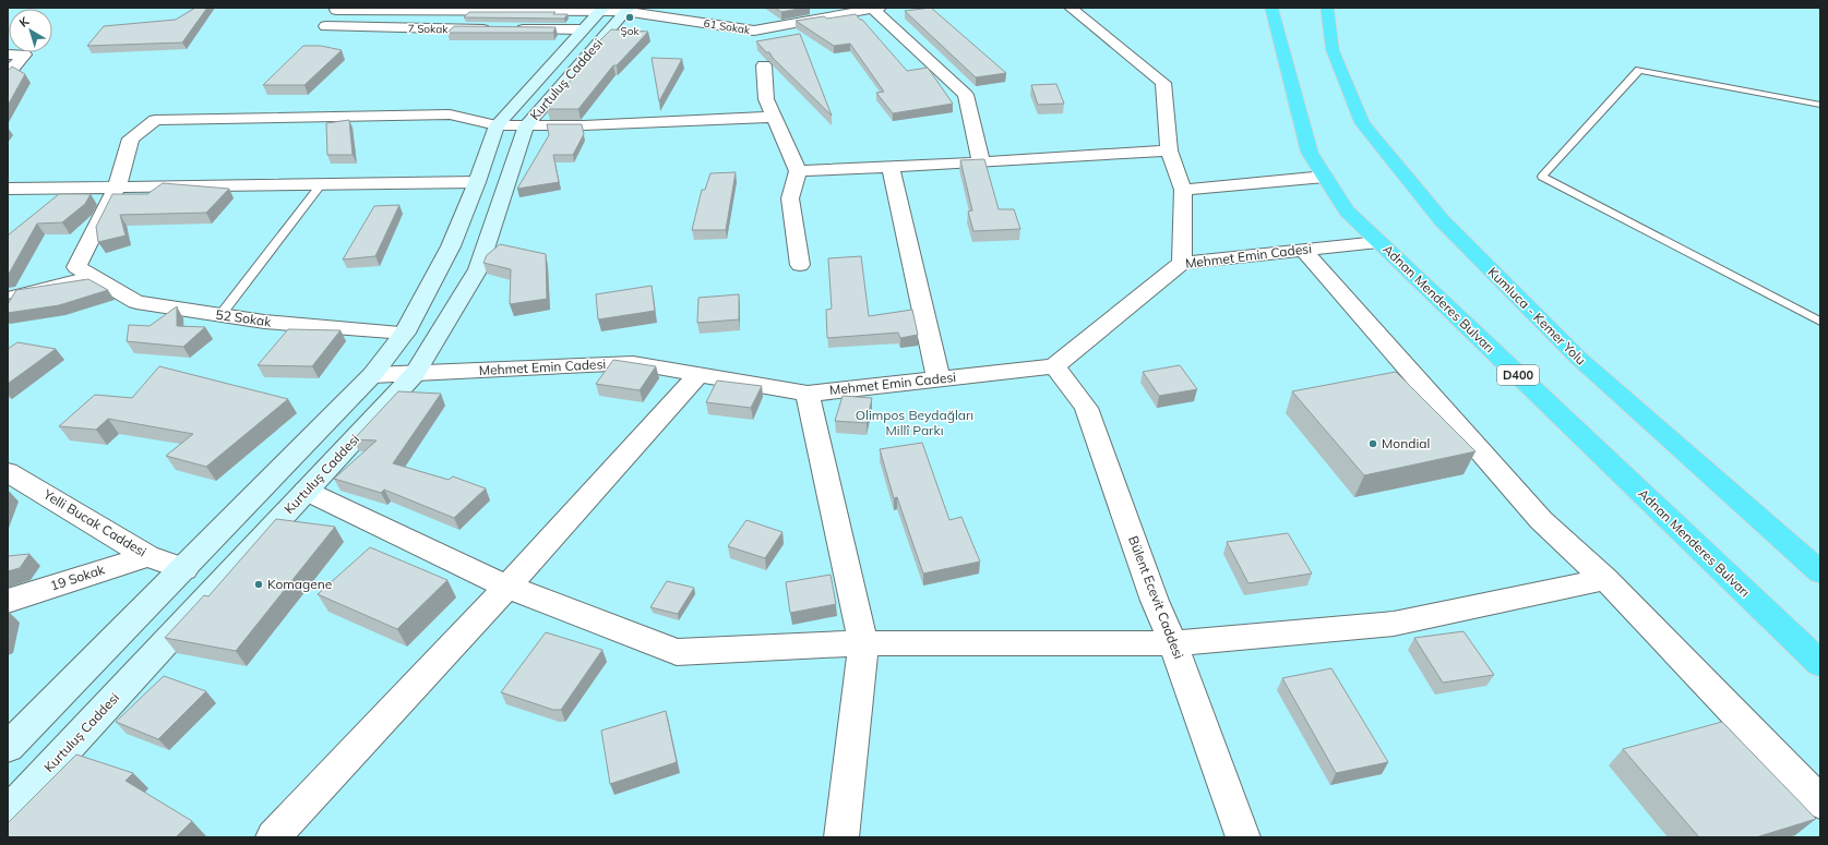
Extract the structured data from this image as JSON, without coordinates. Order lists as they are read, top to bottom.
{
  "streets": {
    "highway": ["Adnan Menderes Bulvarı", "Kumluca - Kemer Yolu", "D400"],
    "street": [
      "61 Sokak",
      "7 Sokak",
      "Kurtuluş Caddesi",
      "Mehmet Emin Cadesi",
      "52 Sokak",
      "Yelli Bucak Caddesi",
      "19 Sokak",
      "Bülent Ecevit Caddesi"
    ]
  },
  "crossings": [
    ["61 Sokak", "Kurtuluş Caddesi"],
    ["7 Sokak", "Kurtuluş Caddesi"],
    ["Kurtuluş Caddesi", "Mehmet Emin Cadesi"],
    ["Kurtuluş Caddesi", "52 Sokak"],
    ["Kurtuluş Caddesi", "Yelli Bucak Caddesi"],
    ["Mehmet Emin Cadesi", "Adnan Menderes Bulvarı"],
    ["Mehmet Emin Cadesi", "Bülent Ecevit Caddesi"],
    ["Yelli Bucak Caddesi", "19 Sokak"]
  ],
  "parks": ["Olimpos Beydağları Millî Parkı"],
  "places": ["Şok", "Mondial", "Komagene"],
  "north": "top left"
}
